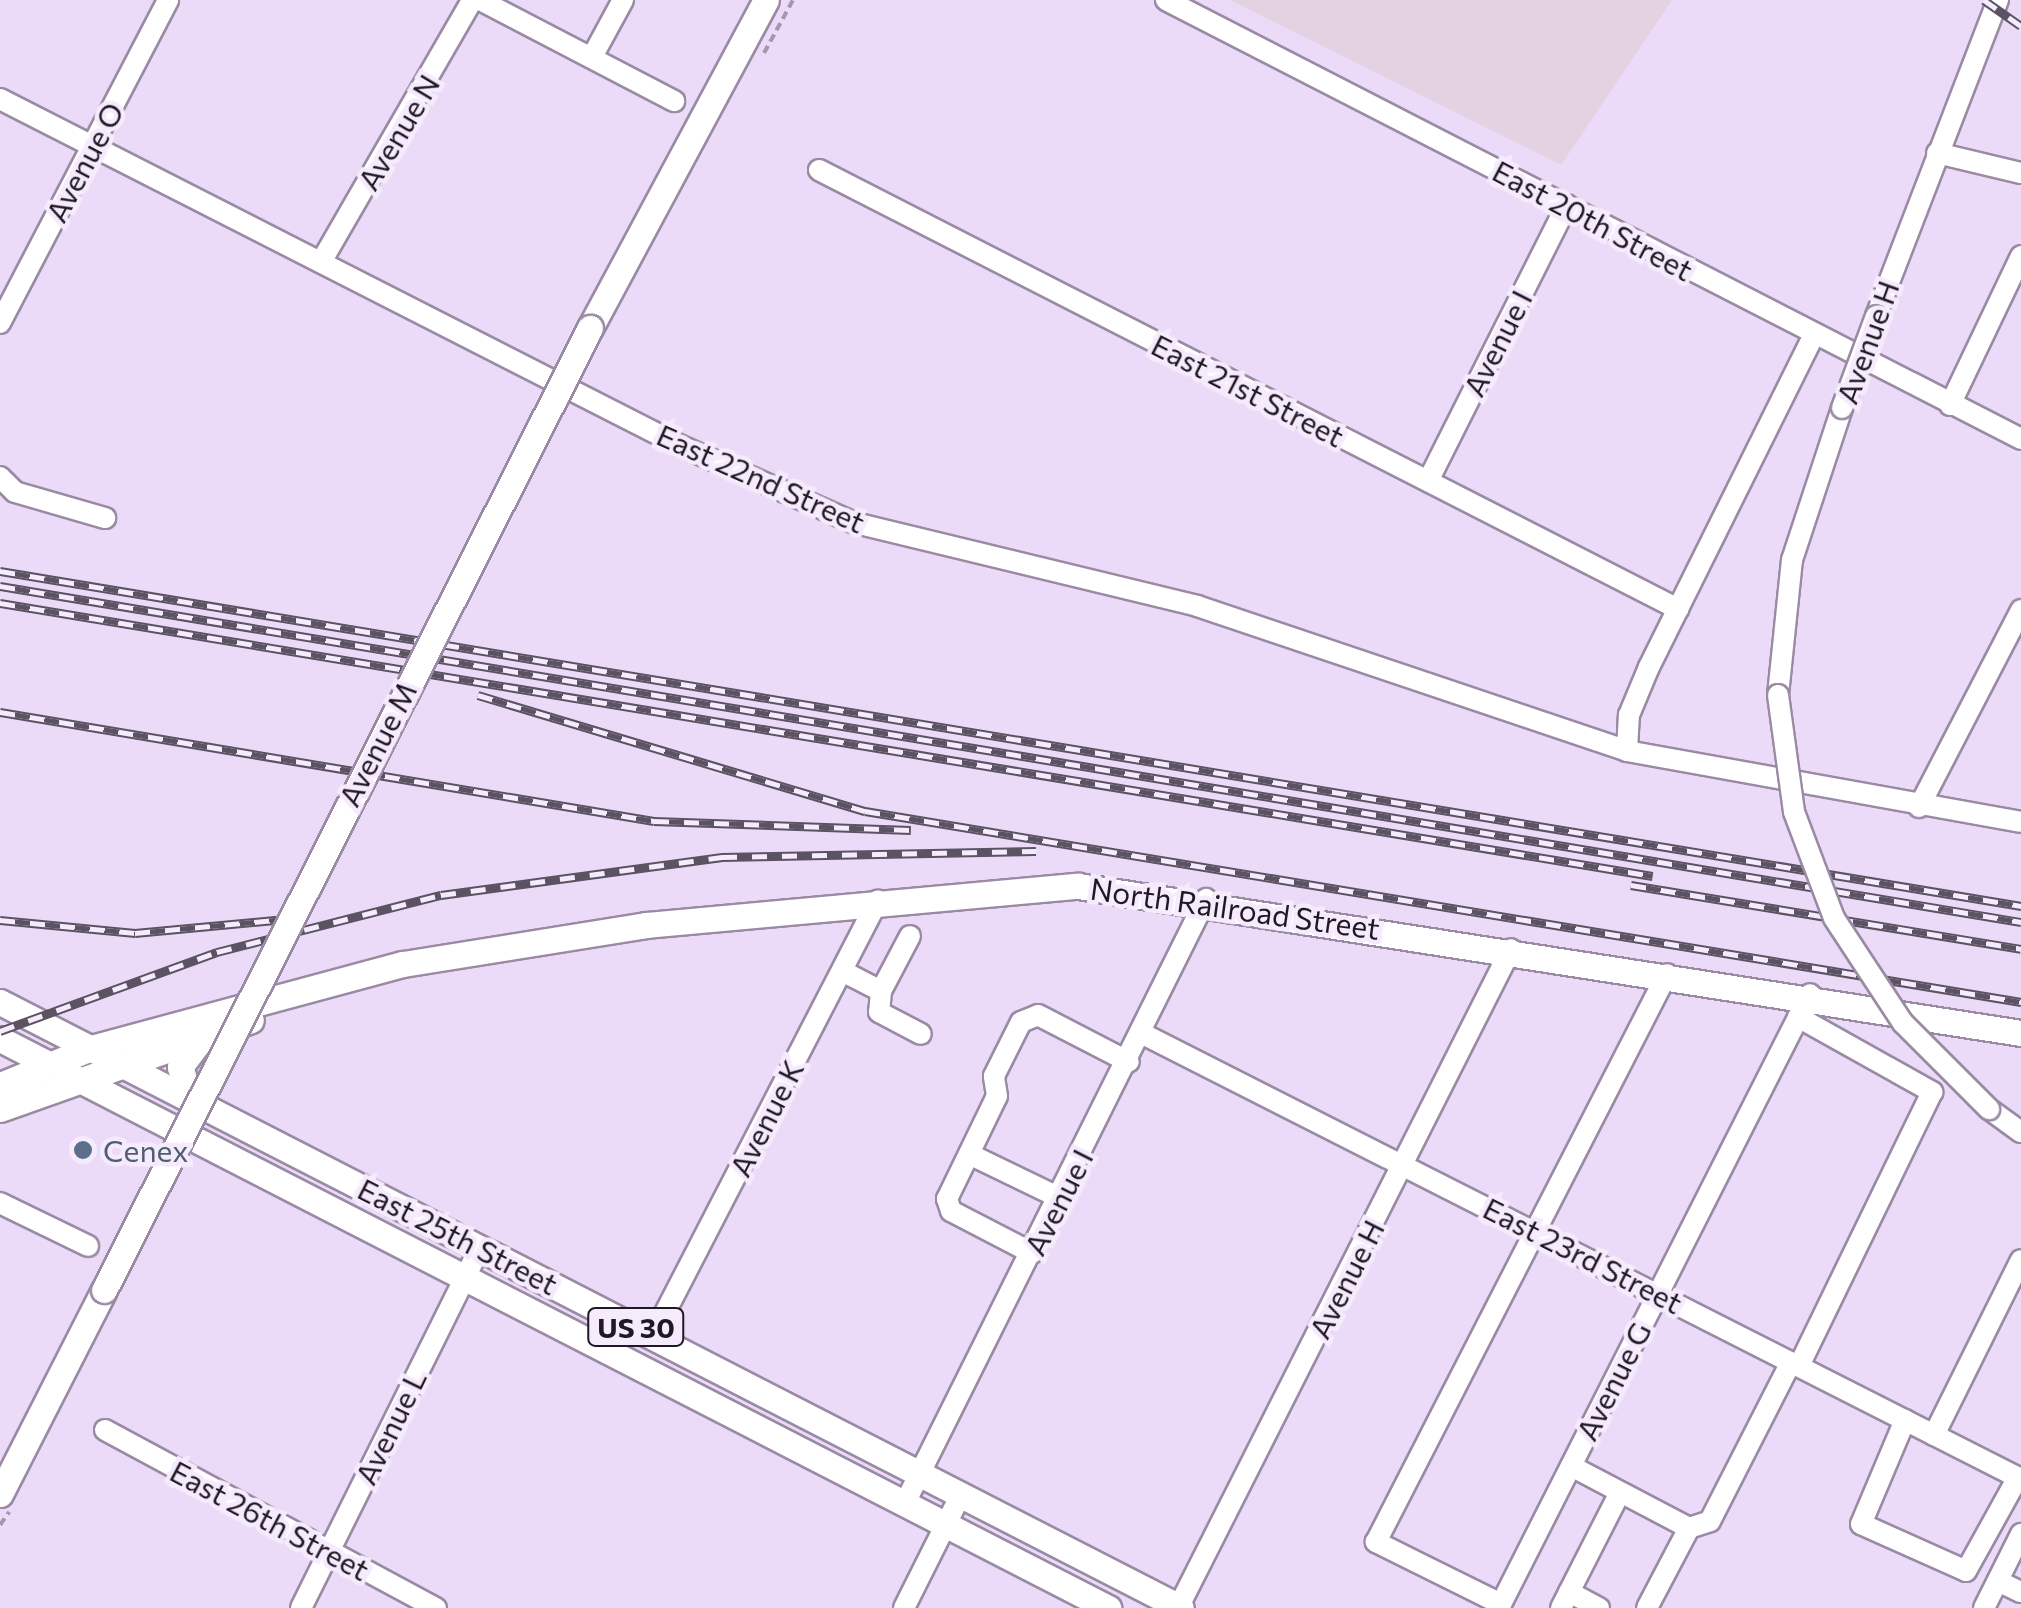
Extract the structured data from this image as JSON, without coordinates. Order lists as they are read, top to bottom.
{
  "streets": {
    "main road": [
      "Avenue M",
      "North Railroad Street",
      "East 25th Street",
      "US 30"
    ],
    "street": [
      "Avenue N",
      "Avenue O",
      "East 20th Street",
      "Avenue H",
      "Avenue I",
      "East 21st Street",
      "East 22nd Street",
      "Avenue K",
      "East 23rd Street",
      "Avenue G",
      "Avenue L",
      "East 26th Street"
    ]
  },
  "crossings": [
    ["Avenue N", "East 22nd Street"],
    ["Avenue O", "East 22nd Street"],
    ["East 20th Street", "Avenue H"],
    ["East 20th Street", "Avenue I"],
    ["Avenue H", "East 21st Street"],
    ["Avenue H", "East 22nd Street"],
    ["Avenue H", "North Railroad Street"],
    ["Avenue H", "East 25th Street"],
    ["Avenue H", "East 23rd Street"],
    ["Avenue I", "East 21st Street"],
    ["Avenue I", "North Railroad Street"],
    ["Avenue I", "East 25th Street"],
    ["Avenue I", "East 23rd Street"],
    ["North Railroad Street", "Avenue K"],
    ["North Railroad Street", "Avenue G"],
    ["Avenue K", "East 25th Street"],
    ["East 25th Street", "Avenue L"],
    ["East 23rd Street", "Avenue G"],
    ["Avenue L", "East 26th Street"]
  ],
  "places": ["Cenex"]
}
